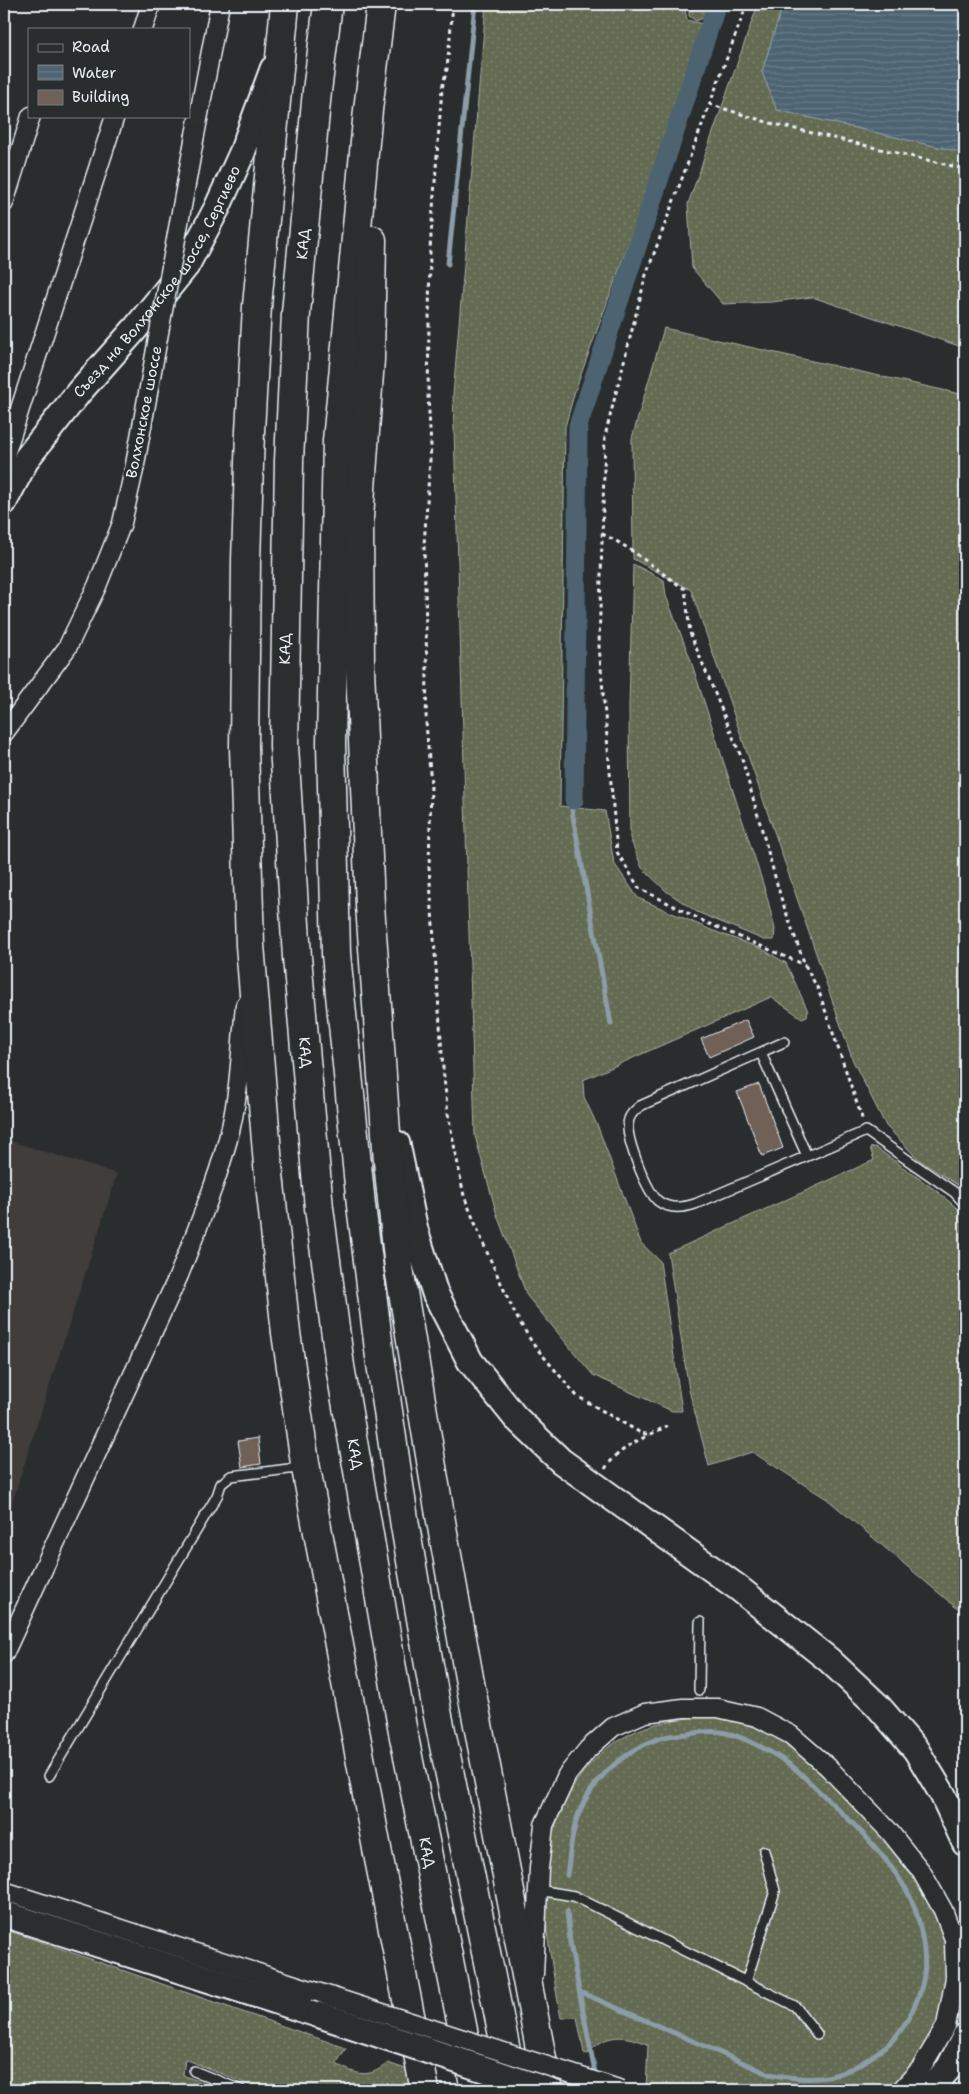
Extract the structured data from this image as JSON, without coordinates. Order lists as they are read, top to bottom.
{
  "streets": {
    "highway": ["КАД"],
    "main road": ["Съезд на Волхонское шоссе, Сергиево"],
    "street": ["Волхонское шоссе"]
  },
  "legend": ["Road", "Water", "Building"]
}
